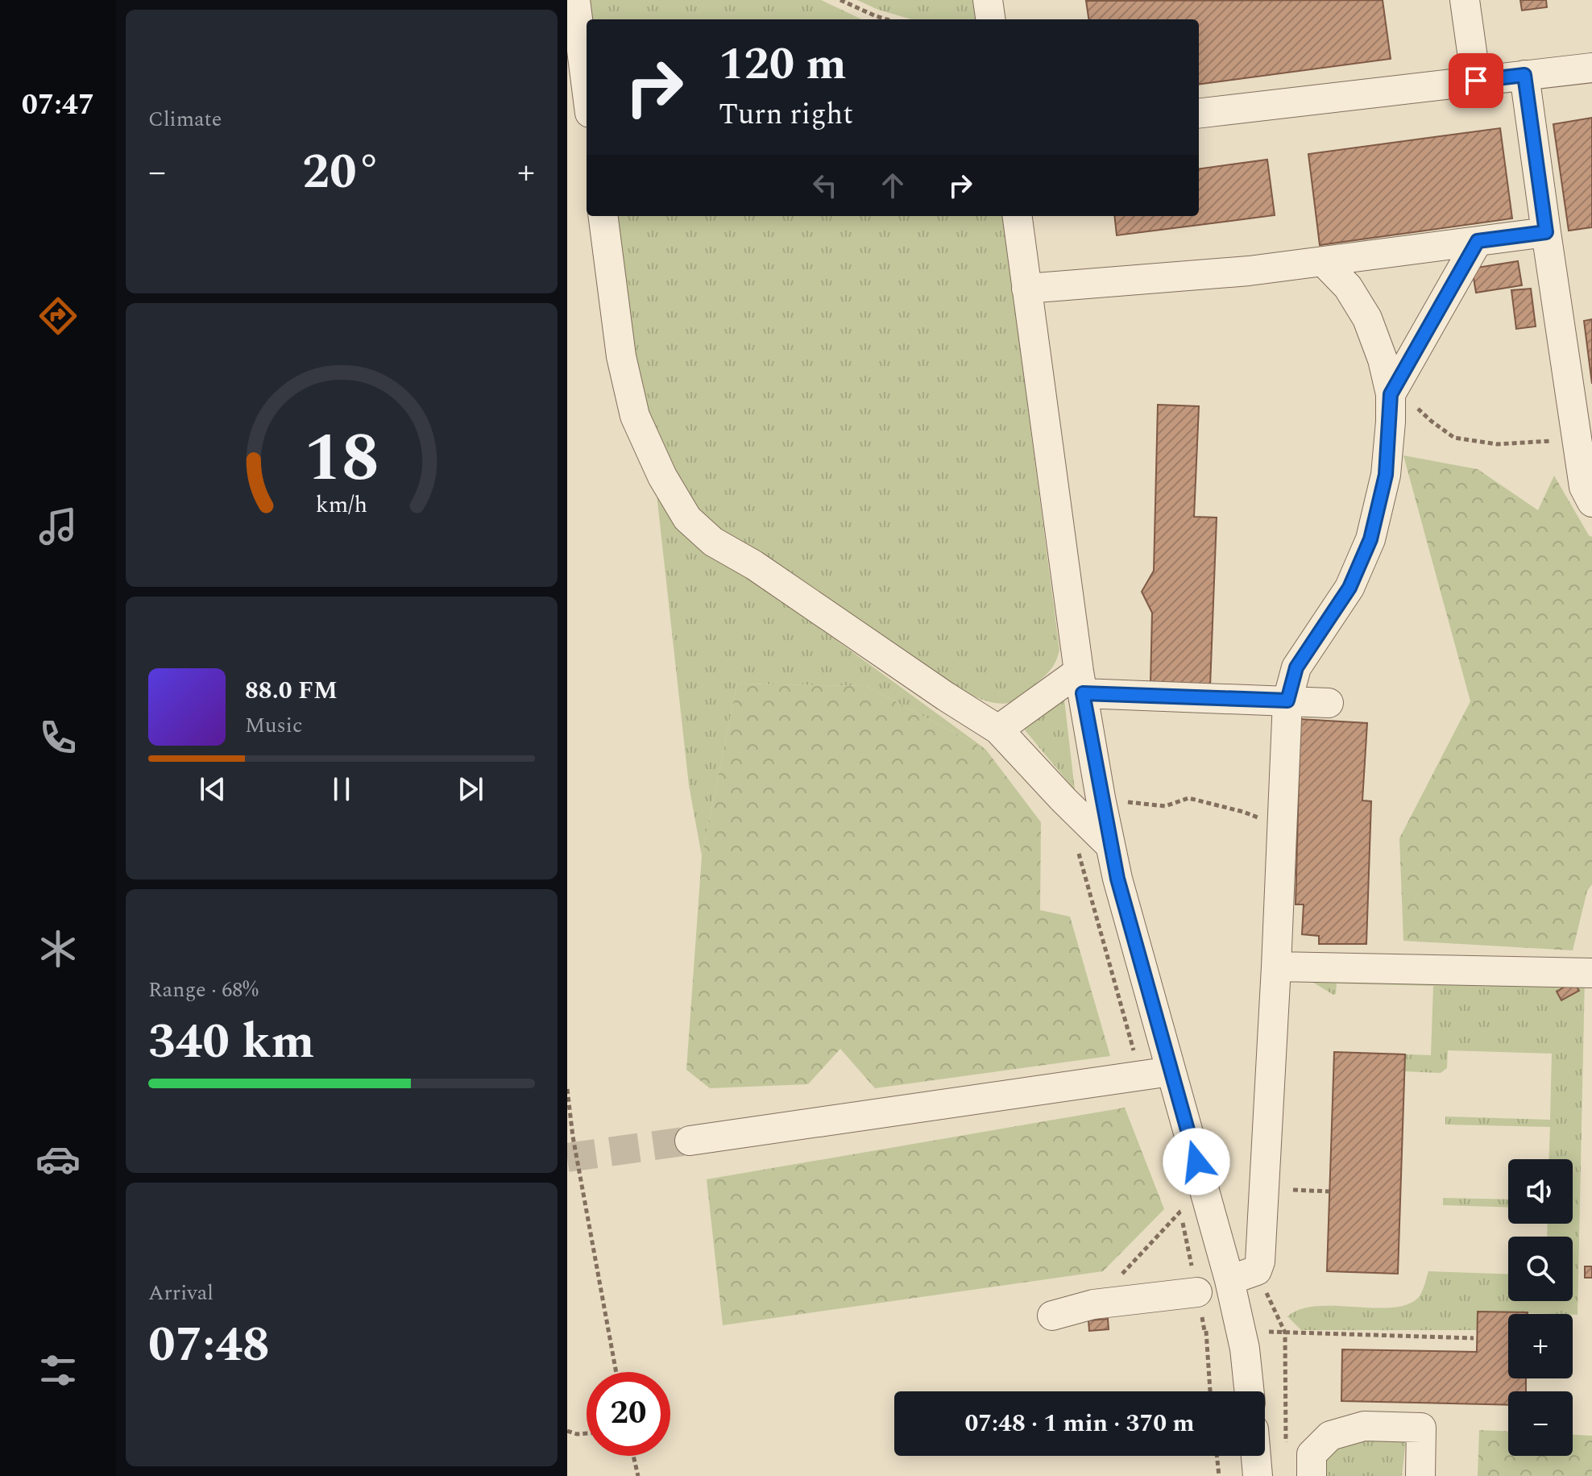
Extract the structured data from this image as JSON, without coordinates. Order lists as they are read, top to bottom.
{
  "page": {
    "tabs": "07:47",
    "tile": [
      "Climate",
      ["Range · 68%", "340 km"],
      ["Arrival", "07:48"]
    ],
    "turn": ["120 m", "Turn right"],
    "heat": ["−", "20°", "+"],
    "song": ["88.0 FM", "Music"],
    "map_buttons": ["+", "−"],
    "limit": "20",
    "trip": "07:48 · 1 min · 370 m",
    "gauge": ["18", "km/h"]
  }
}
